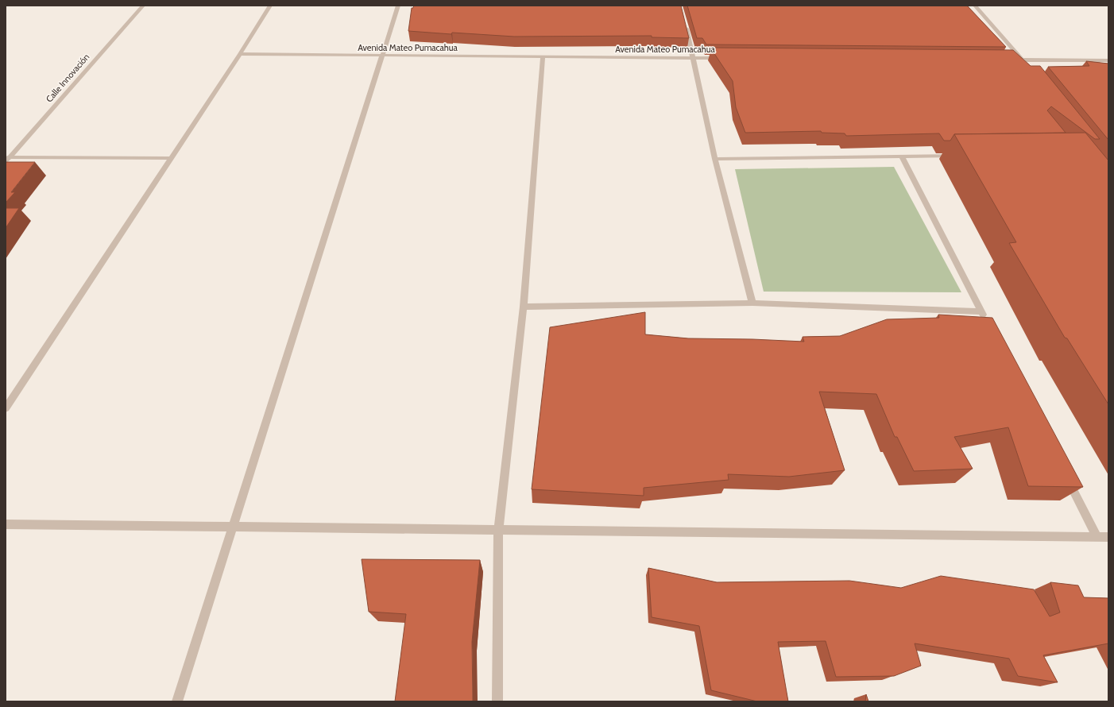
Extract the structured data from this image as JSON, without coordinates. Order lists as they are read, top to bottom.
{
  "streets": {
    "street": ["Avenida Mateo Pumacahua", "Calle Innovación"]
  }
}
